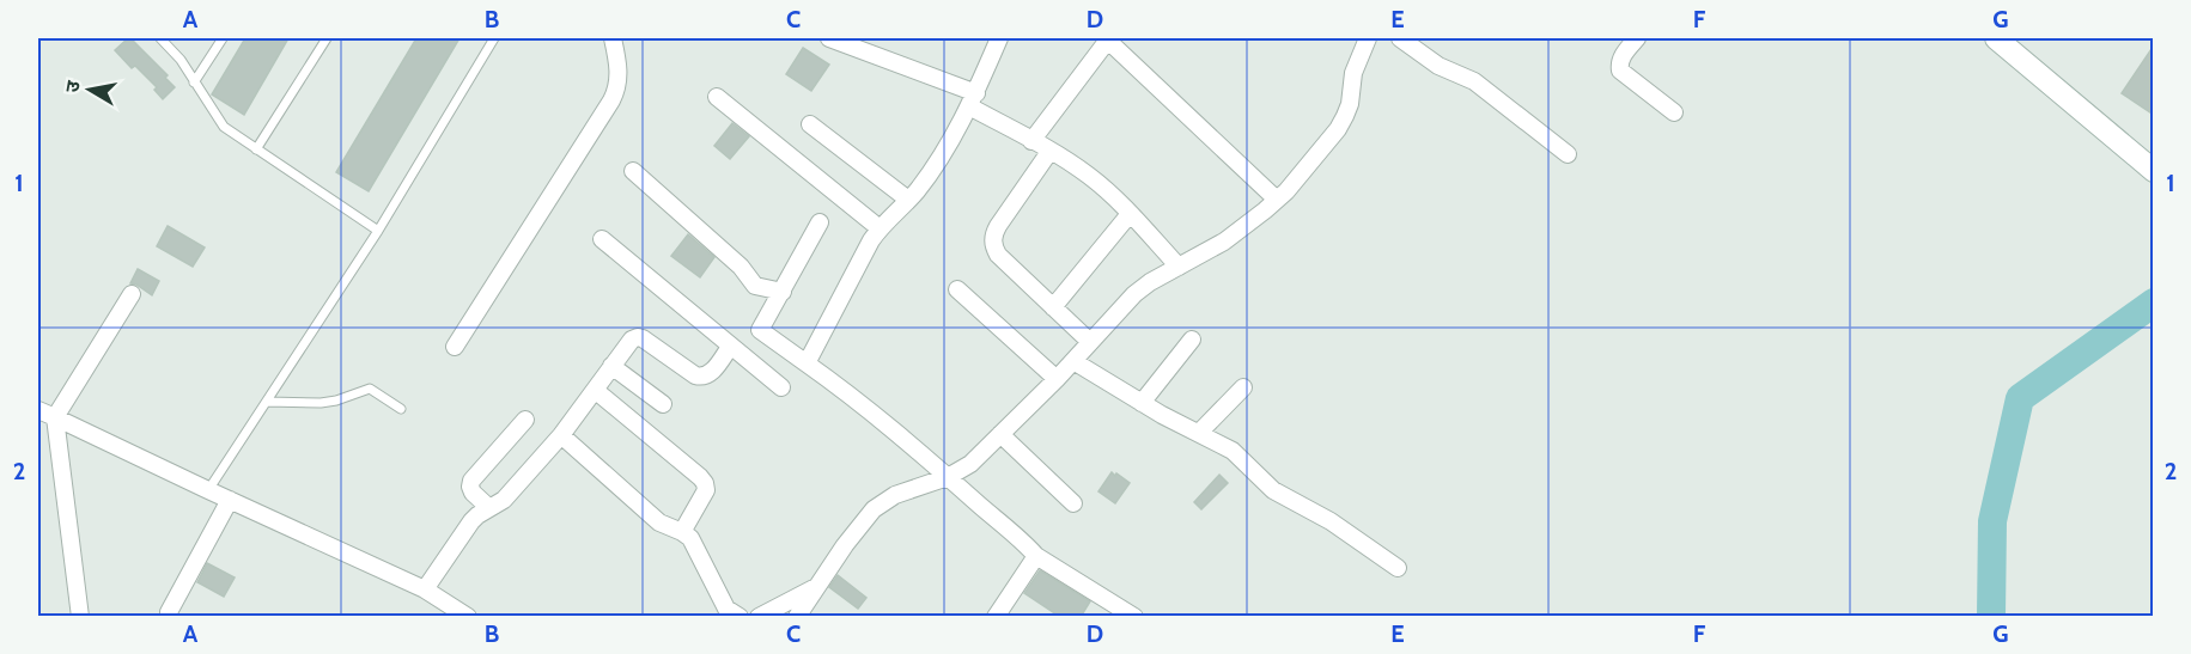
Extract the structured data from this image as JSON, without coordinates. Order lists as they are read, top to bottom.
{
  "north": "left",
  "grid": {
    "columns": [
      "A",
      "B",
      "C",
      "D",
      "E",
      "F",
      "G"
    ],
    "rows": ["1", "2"]
  }
}
